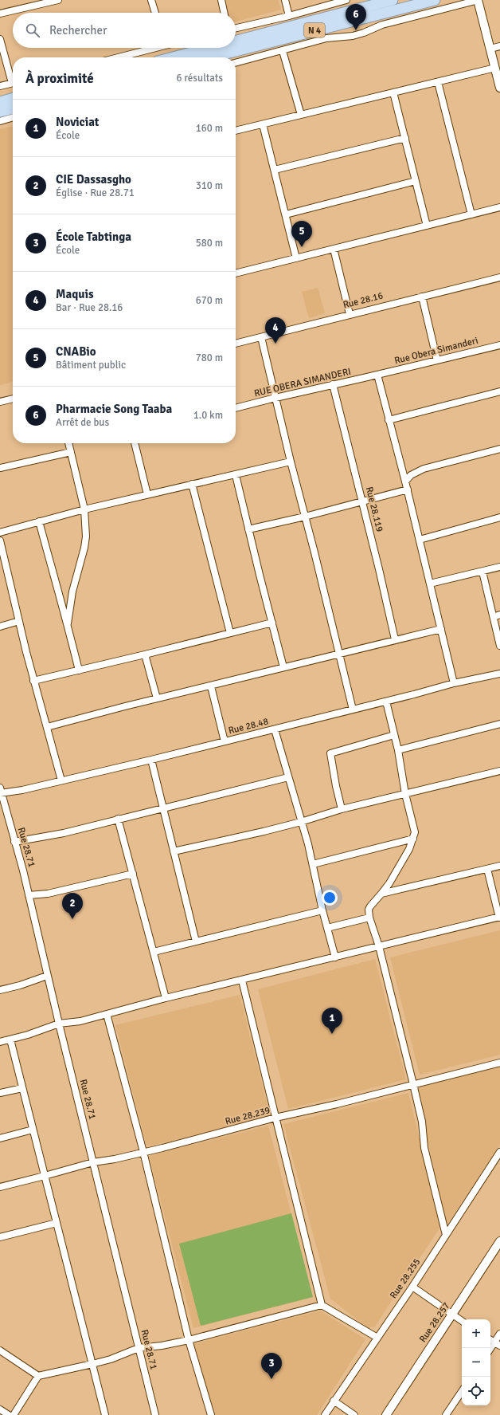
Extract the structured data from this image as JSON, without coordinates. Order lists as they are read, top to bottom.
{
  "streets": {
    "highway": ["N 4"],
    "street": [
      "Rue 28.16",
      "Rue Obera Simanderi",
      "RUE OBERA SIMANDERI",
      "Rue 28.119",
      "Rue 28.48",
      "Rue 28.71",
      "Rue 28.239",
      "Rue 28.255",
      "Rue 28.257"
    ]
  },
  "crossings": [
    ["Rue Obera Simanderi", "RUE OBERA SIMANDERI"],
    ["RUE OBERA SIMANDERI", "Rue 28.119"],
    ["Rue 28.48", "Rue 28.71"],
    ["Rue 28.71", "Rue 28.239"]
  ],
  "page": {
    "pins": [
      "6",
      "5",
      "4",
      "2",
      "1",
      "3"
    ],
    "search": "Rechercher",
    "heading": ["À proximité", "6 résultats"],
    "list": [
      {
        "mark": "1",
        "name": "Noviciat",
        "note": "École",
        "value": "160 m"
      },
      {
        "mark": "2",
        "name": "CIE Dassasgho",
        "note": "Église · Rue 28.71",
        "value": "310 m"
      },
      {
        "mark": "3",
        "name": "École Tabtinga",
        "note": "École",
        "value": "580 m"
      },
      {
        "mark": "4",
        "name": "Maquis",
        "note": "Bar · Rue 28.16",
        "value": "670 m"
      },
      {
        "mark": "5",
        "name": "CNABio",
        "note": "Bâtiment public",
        "value": "780 m"
      },
      {
        "mark": "6",
        "name": "Pharmacie Song Taaba",
        "note": "Arrêt de bus",
        "value": "1.0 km"
      }
    ],
    "map_buttons": ["+", "−"]
  }
}
